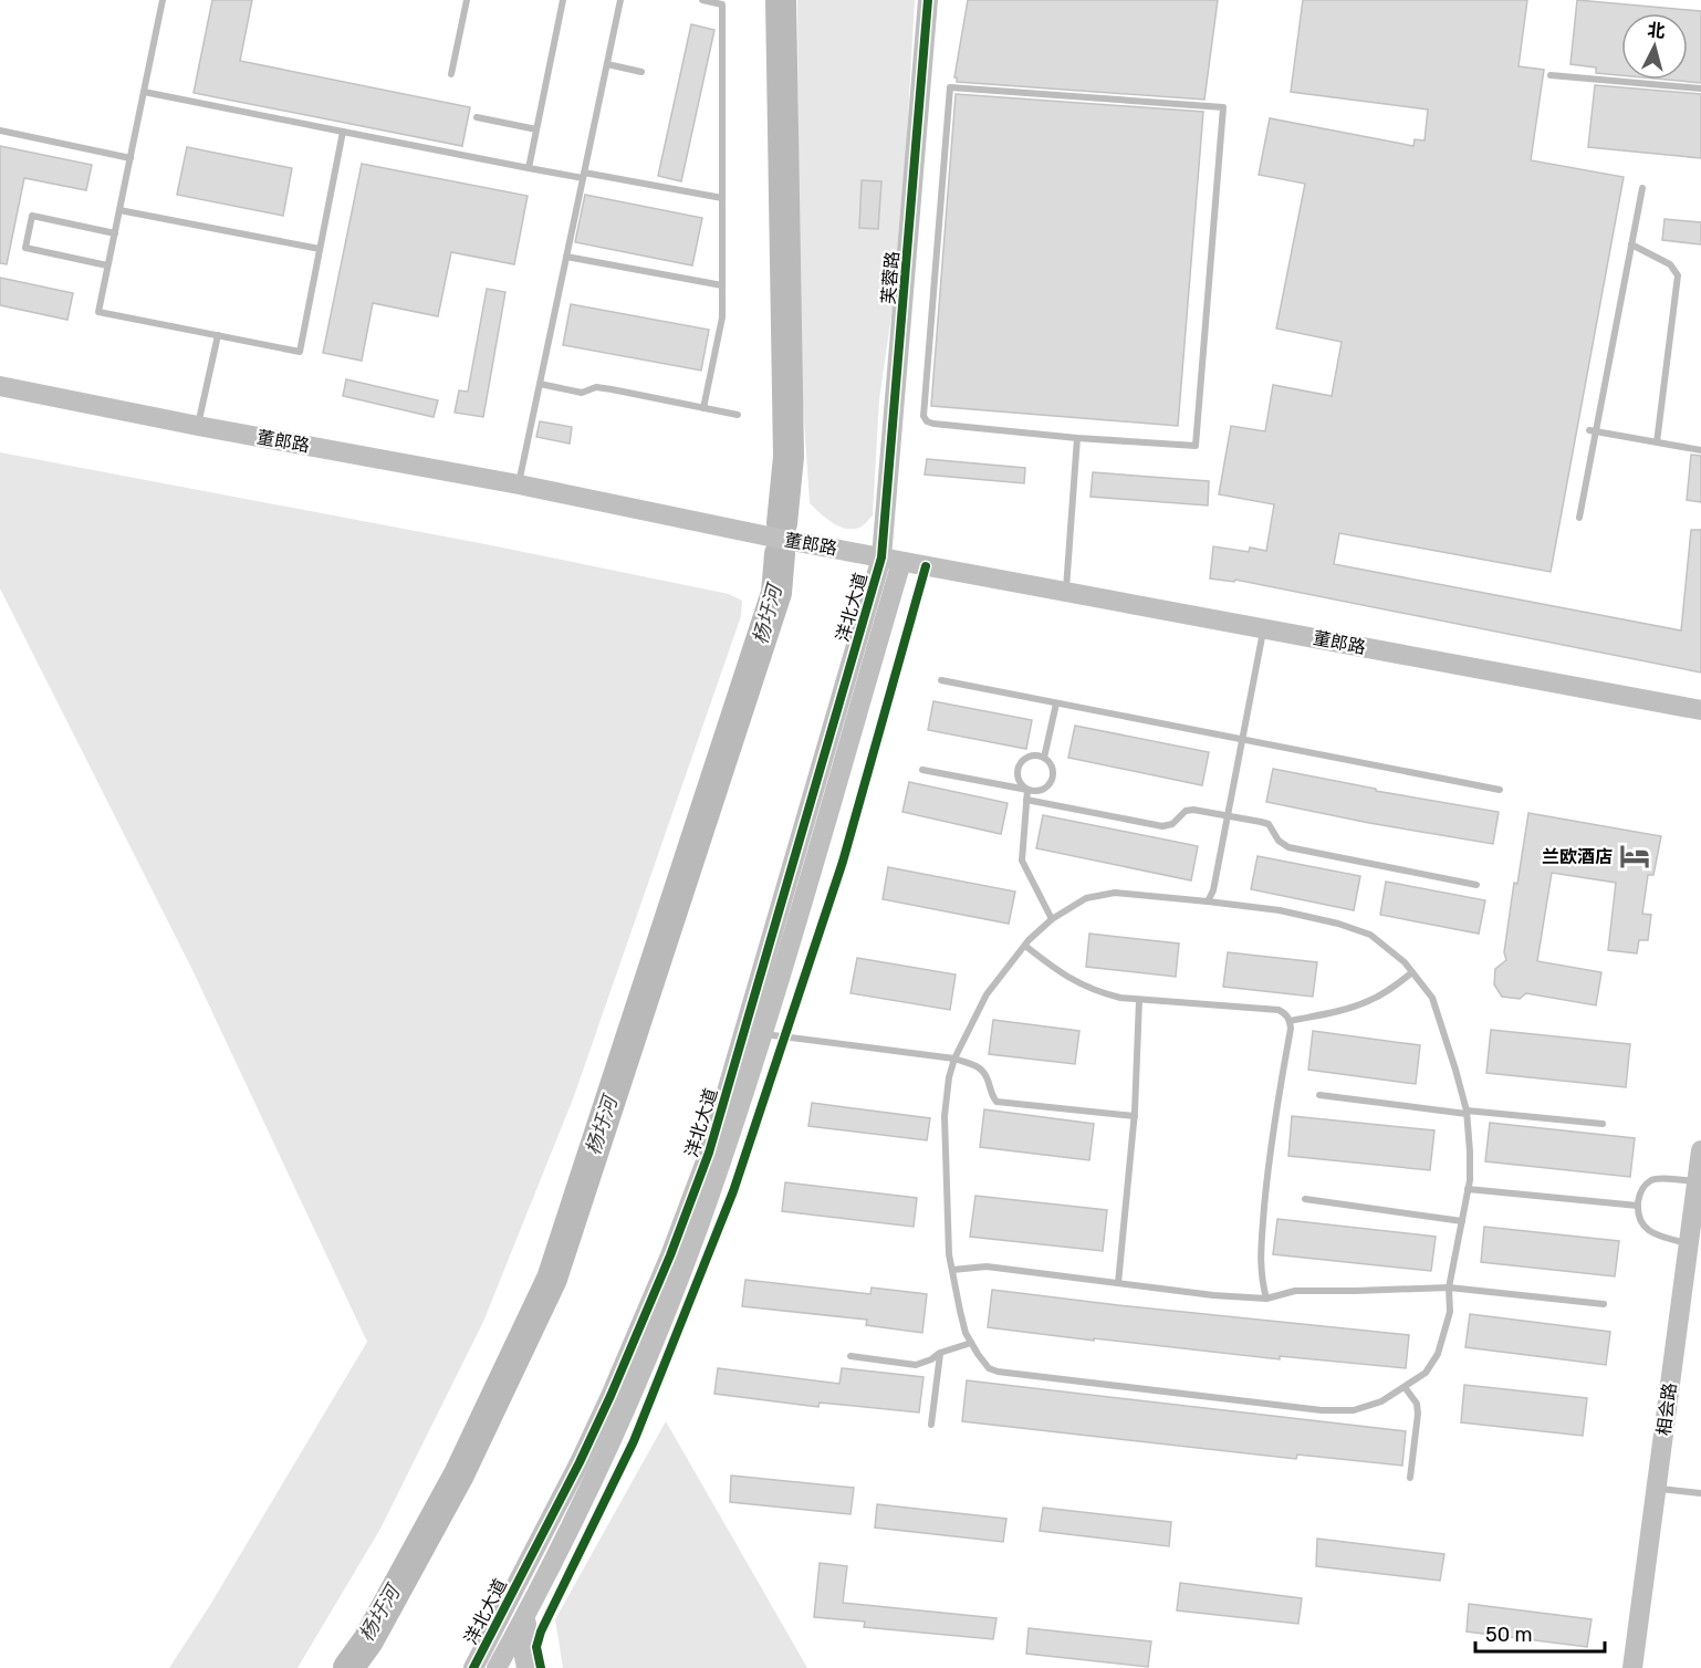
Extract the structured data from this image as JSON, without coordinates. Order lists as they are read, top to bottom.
{
  "streets": {
    "street": [
      "芙蓉路",
      "董郎路",
      "洋北大道",
      "相会路"
    ]
  },
  "crossings": [
    ["芙蓉路", "董郎路"],
    ["芙蓉路", "洋北大道"],
    ["董郎路", "洋北大道"]
  ],
  "water": ["杨圩河"],
  "places": {
    "hotel": ["兰欧酒店"]
  },
  "scale_bar": "50 m",
  "north": "top"
}
